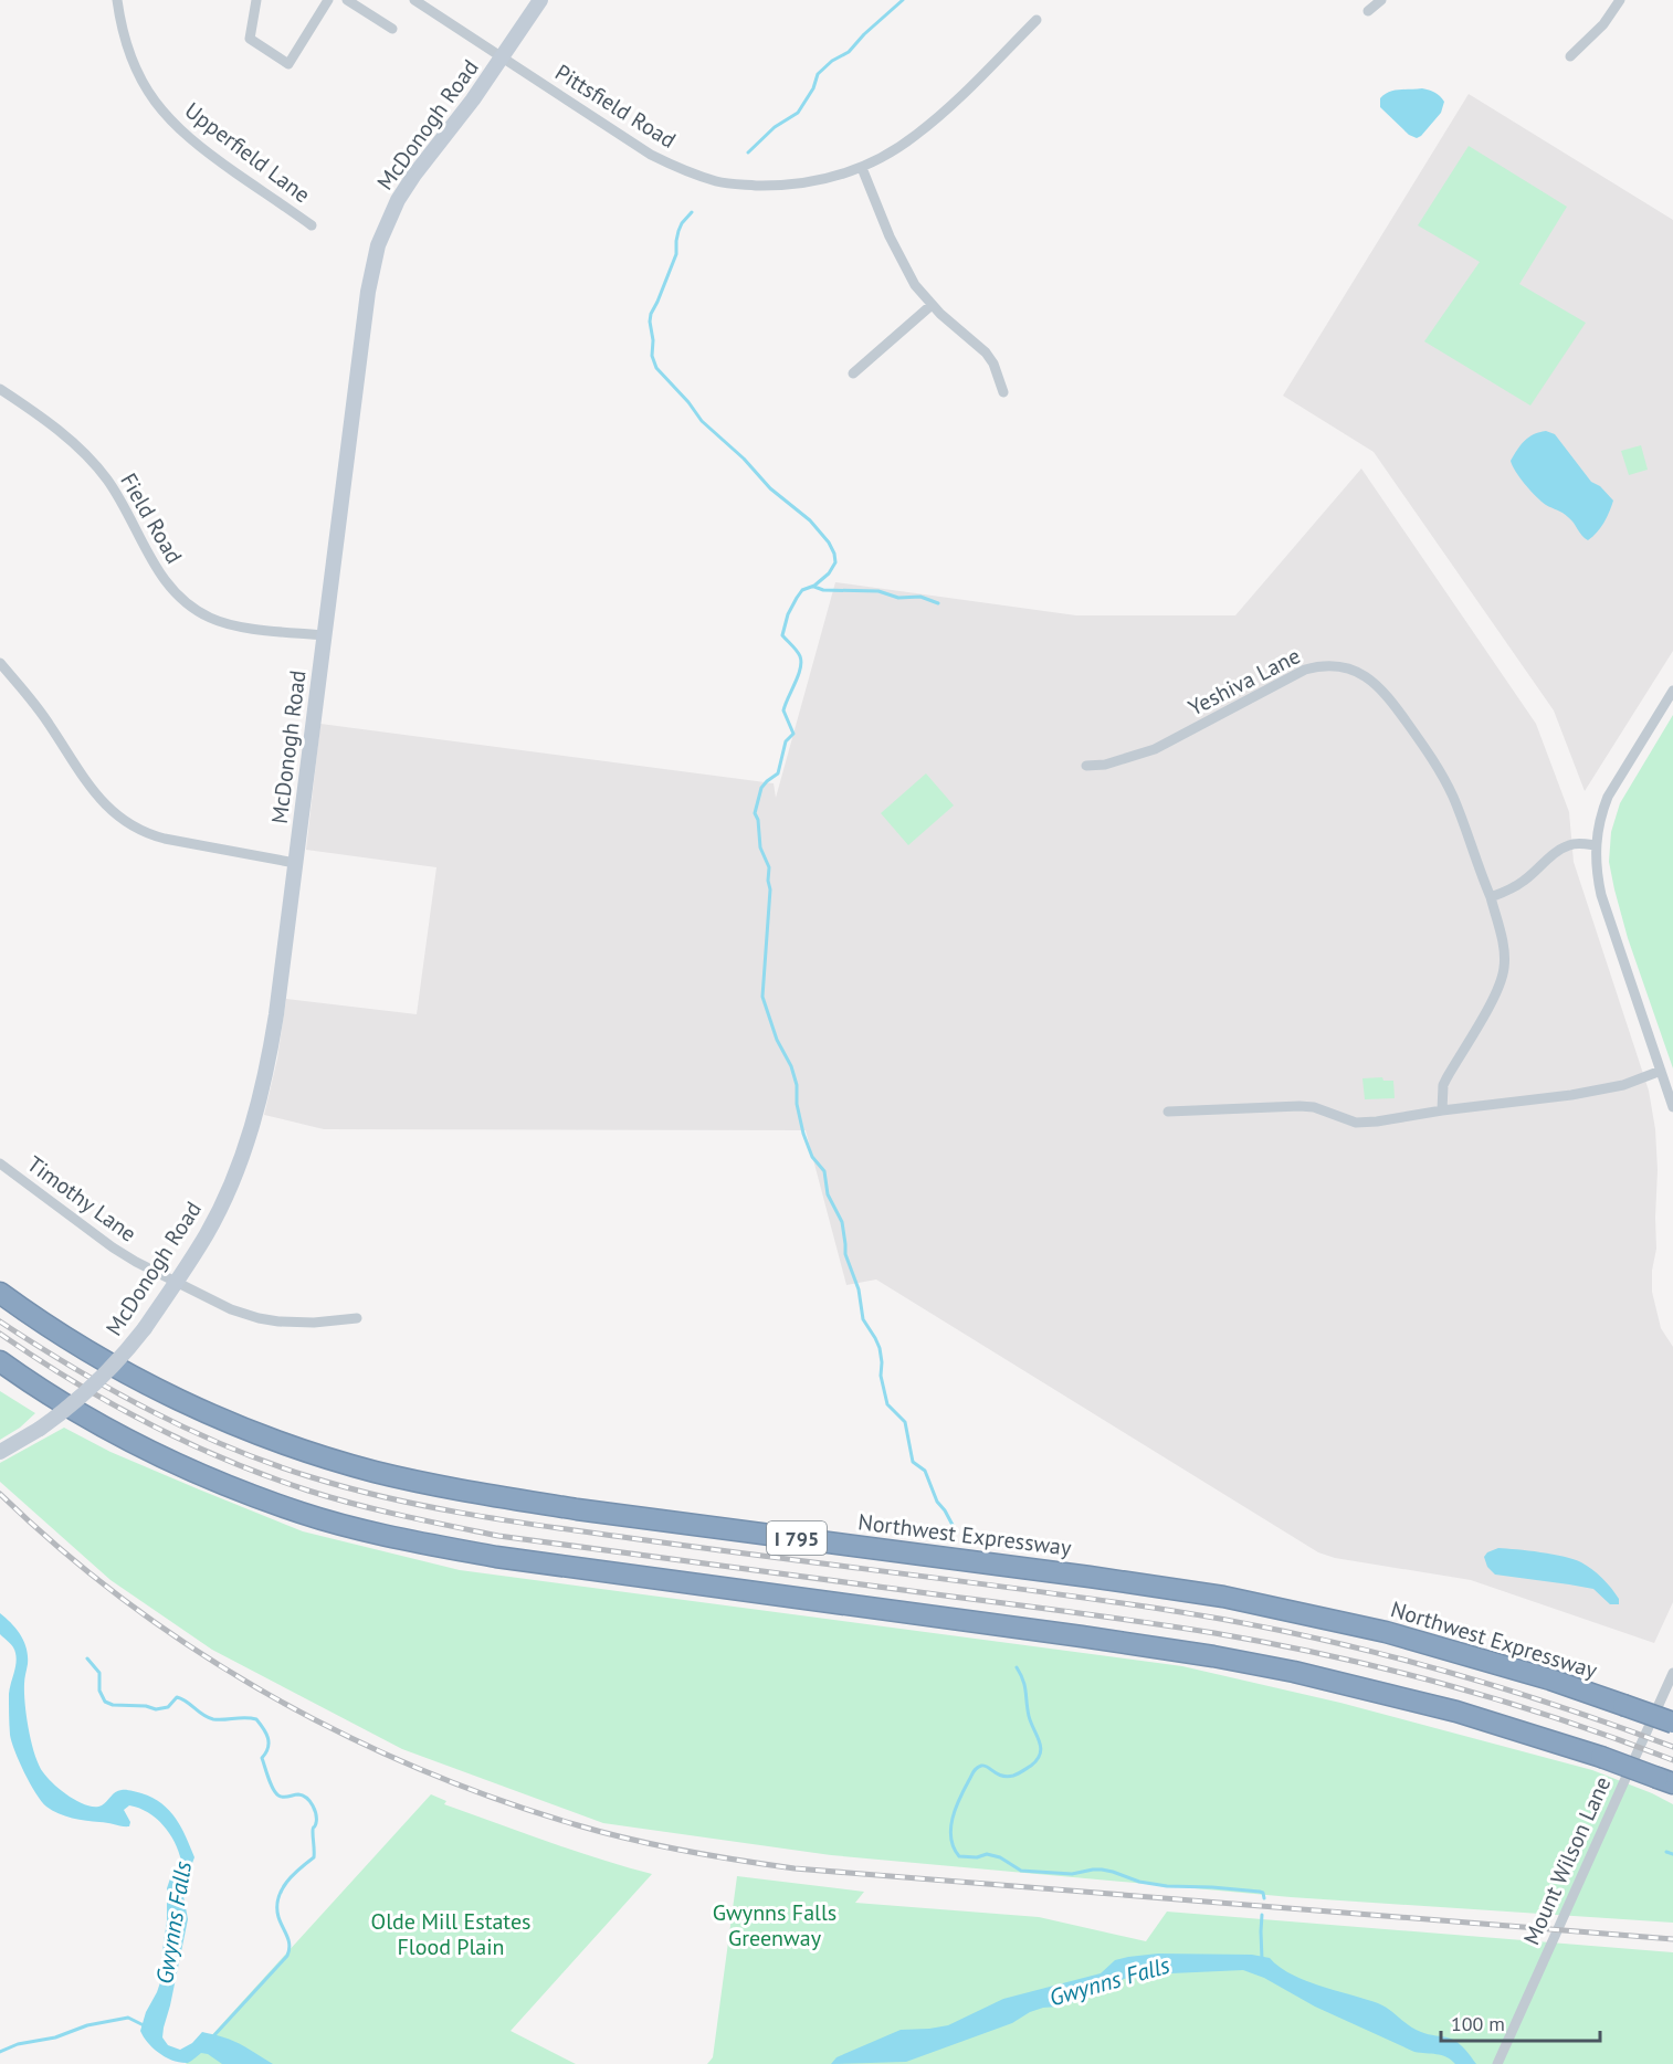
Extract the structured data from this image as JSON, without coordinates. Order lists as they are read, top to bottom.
{
  "streets": {
    "highway": ["Northwest Expressway", "I 795"],
    "main road": ["McDonogh Road"],
    "street": [
      "Pittsfield Road",
      "Upperfield Lane",
      "Field Road",
      "Yeshiva Lane",
      "Timothy Lane",
      "Mount Wilson Lane"
    ]
  },
  "crossings": [
    ["Pittsfield Road", "McDonogh Road"],
    ["McDonogh Road", "Field Road"],
    ["McDonogh Road", "Timothy Lane"]
  ],
  "water": ["Gwynns Falls"],
  "parks": ["Gwynns Falls Greenway", "Olde Mill Estates Flood Plain"],
  "scale_bar": "100 m"
}
